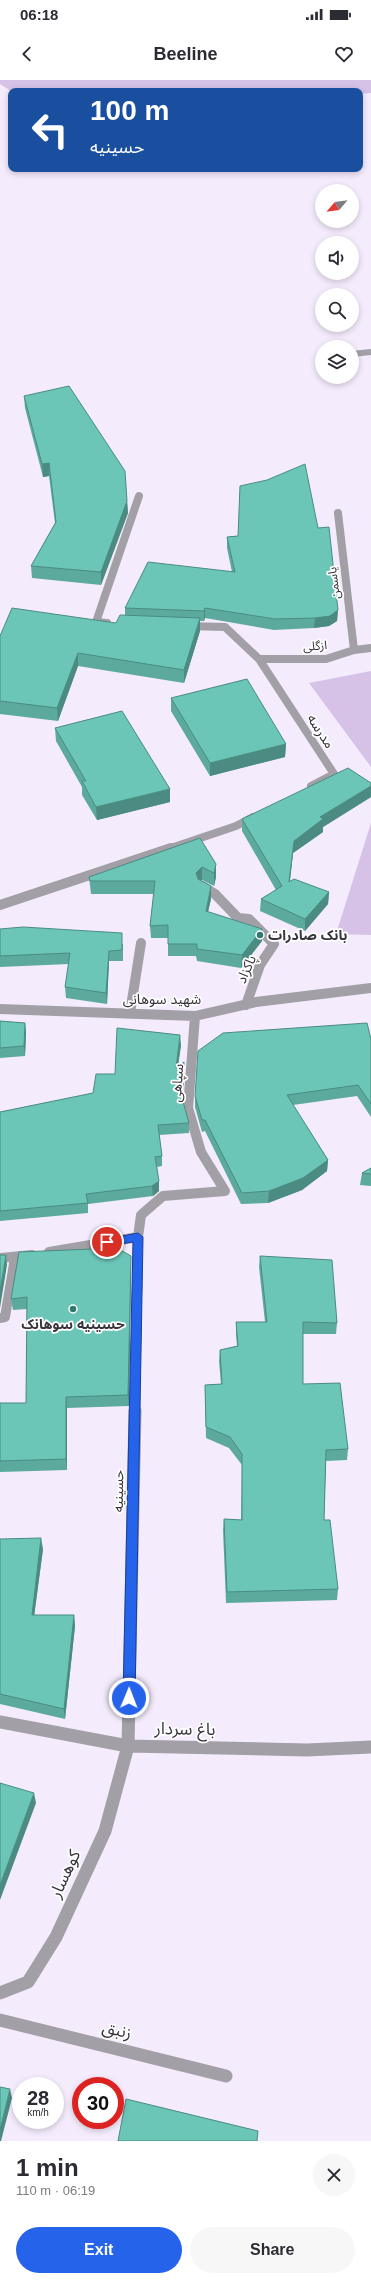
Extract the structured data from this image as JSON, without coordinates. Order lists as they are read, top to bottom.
{
  "streets": {
    "street": [
      "یاسمن",
      "ازگلی",
      "مدرسه",
      "پاکزاد",
      "شهید سوهانی",
      "سپاهی",
      "حسینیه",
      "باغ سردار",
      "کوهسار",
      "زنبق"
    ]
  },
  "crossings": [
    ["یاسمن", "ازگلی"],
    ["ازگلی", "مدرسه"],
    ["پاکزاد", "شهید سوهانی"],
    ["شهید سوهانی", "سپاهی"],
    ["سپاهی", "حسینیه"],
    ["حسینیه", "باغ سردار"],
    ["حسینیه", "کوهسار"],
    ["باغ سردار", "کوهسار"]
  ],
  "places": ["بانک صادرات", "حسینیه سوهانک"],
  "north": "bottom left",
  "page": {
    "status": "06:18",
    "header": "Beeline",
    "turn": ["100 m", "حسینیه"],
    "speed": "28 km/h",
    "limit": "30",
    "heading": ["1 min", "110 m · 06:19"],
    "buttons": ["Exit", "Share"]
  }
}
